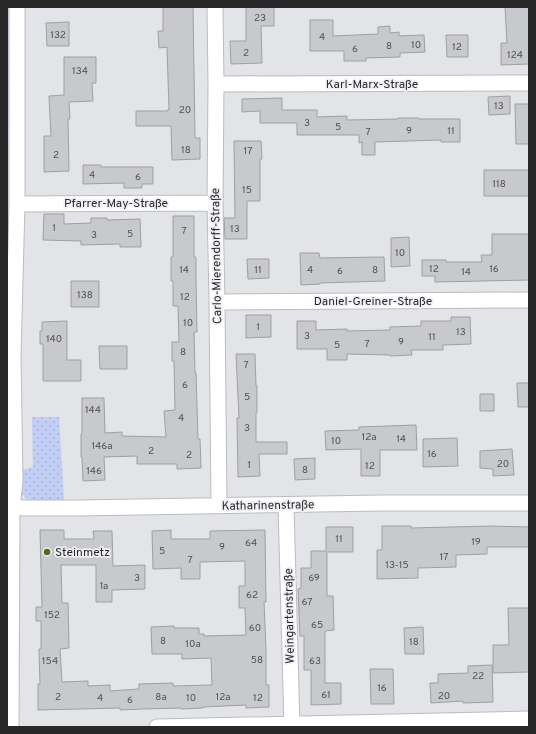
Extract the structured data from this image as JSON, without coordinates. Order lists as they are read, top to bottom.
{
  "streets": {
    "street": [
      "Karl-Marx-Straße",
      "Pfarrer-May-Straße",
      "Carlo-Mierendorff-Straße",
      "Daniel-Greiner-Straße",
      "Katharinenstraße",
      "Weingartenstraße"
    ]
  },
  "crossings": [
    ["Karl-Marx-Straße", "Carlo-Mierendorff-Straße"],
    ["Pfarrer-May-Straße", "Carlo-Mierendorff-Straße"],
    ["Carlo-Mierendorff-Straße", "Daniel-Greiner-Straße"],
    ["Carlo-Mierendorff-Straße", "Katharinenstraße"],
    ["Katharinenstraße", "Weingartenstraße"]
  ],
  "places": ["Steinmetz"],
  "house_numbers": [
    "23",
    "132",
    "4",
    "10",
    "8",
    "12",
    "6",
    "2",
    "124",
    "134",
    "13",
    "20",
    "3",
    "5",
    "9",
    "11",
    "7",
    "18",
    "17",
    "2",
    "4",
    "6",
    "118",
    "15",
    "1",
    "13",
    "7",
    "5",
    "3",
    "10",
    "12",
    "16",
    "14",
    "11",
    "4",
    "8",
    "6",
    "14",
    "138",
    "12",
    "10",
    "1",
    "13",
    "3",
    "11",
    "140",
    "9",
    "7",
    "5",
    "8",
    "7",
    "6",
    "5",
    "144",
    "4",
    "3",
    "12a",
    "14",
    "10",
    "146a",
    "2",
    "16",
    "2",
    "20",
    "1",
    "12",
    "8",
    "146",
    "11",
    "19",
    "64",
    "9",
    "5",
    "17",
    "7",
    "13-15",
    "3",
    "69",
    "1a",
    "62",
    "67",
    "152",
    "65",
    "60",
    "8",
    "18",
    "10a",
    "58",
    "154",
    "63",
    "22",
    "16",
    "61",
    "20",
    "2",
    "8a",
    "12a",
    "4",
    "10",
    "12",
    "6"
  ]
}
